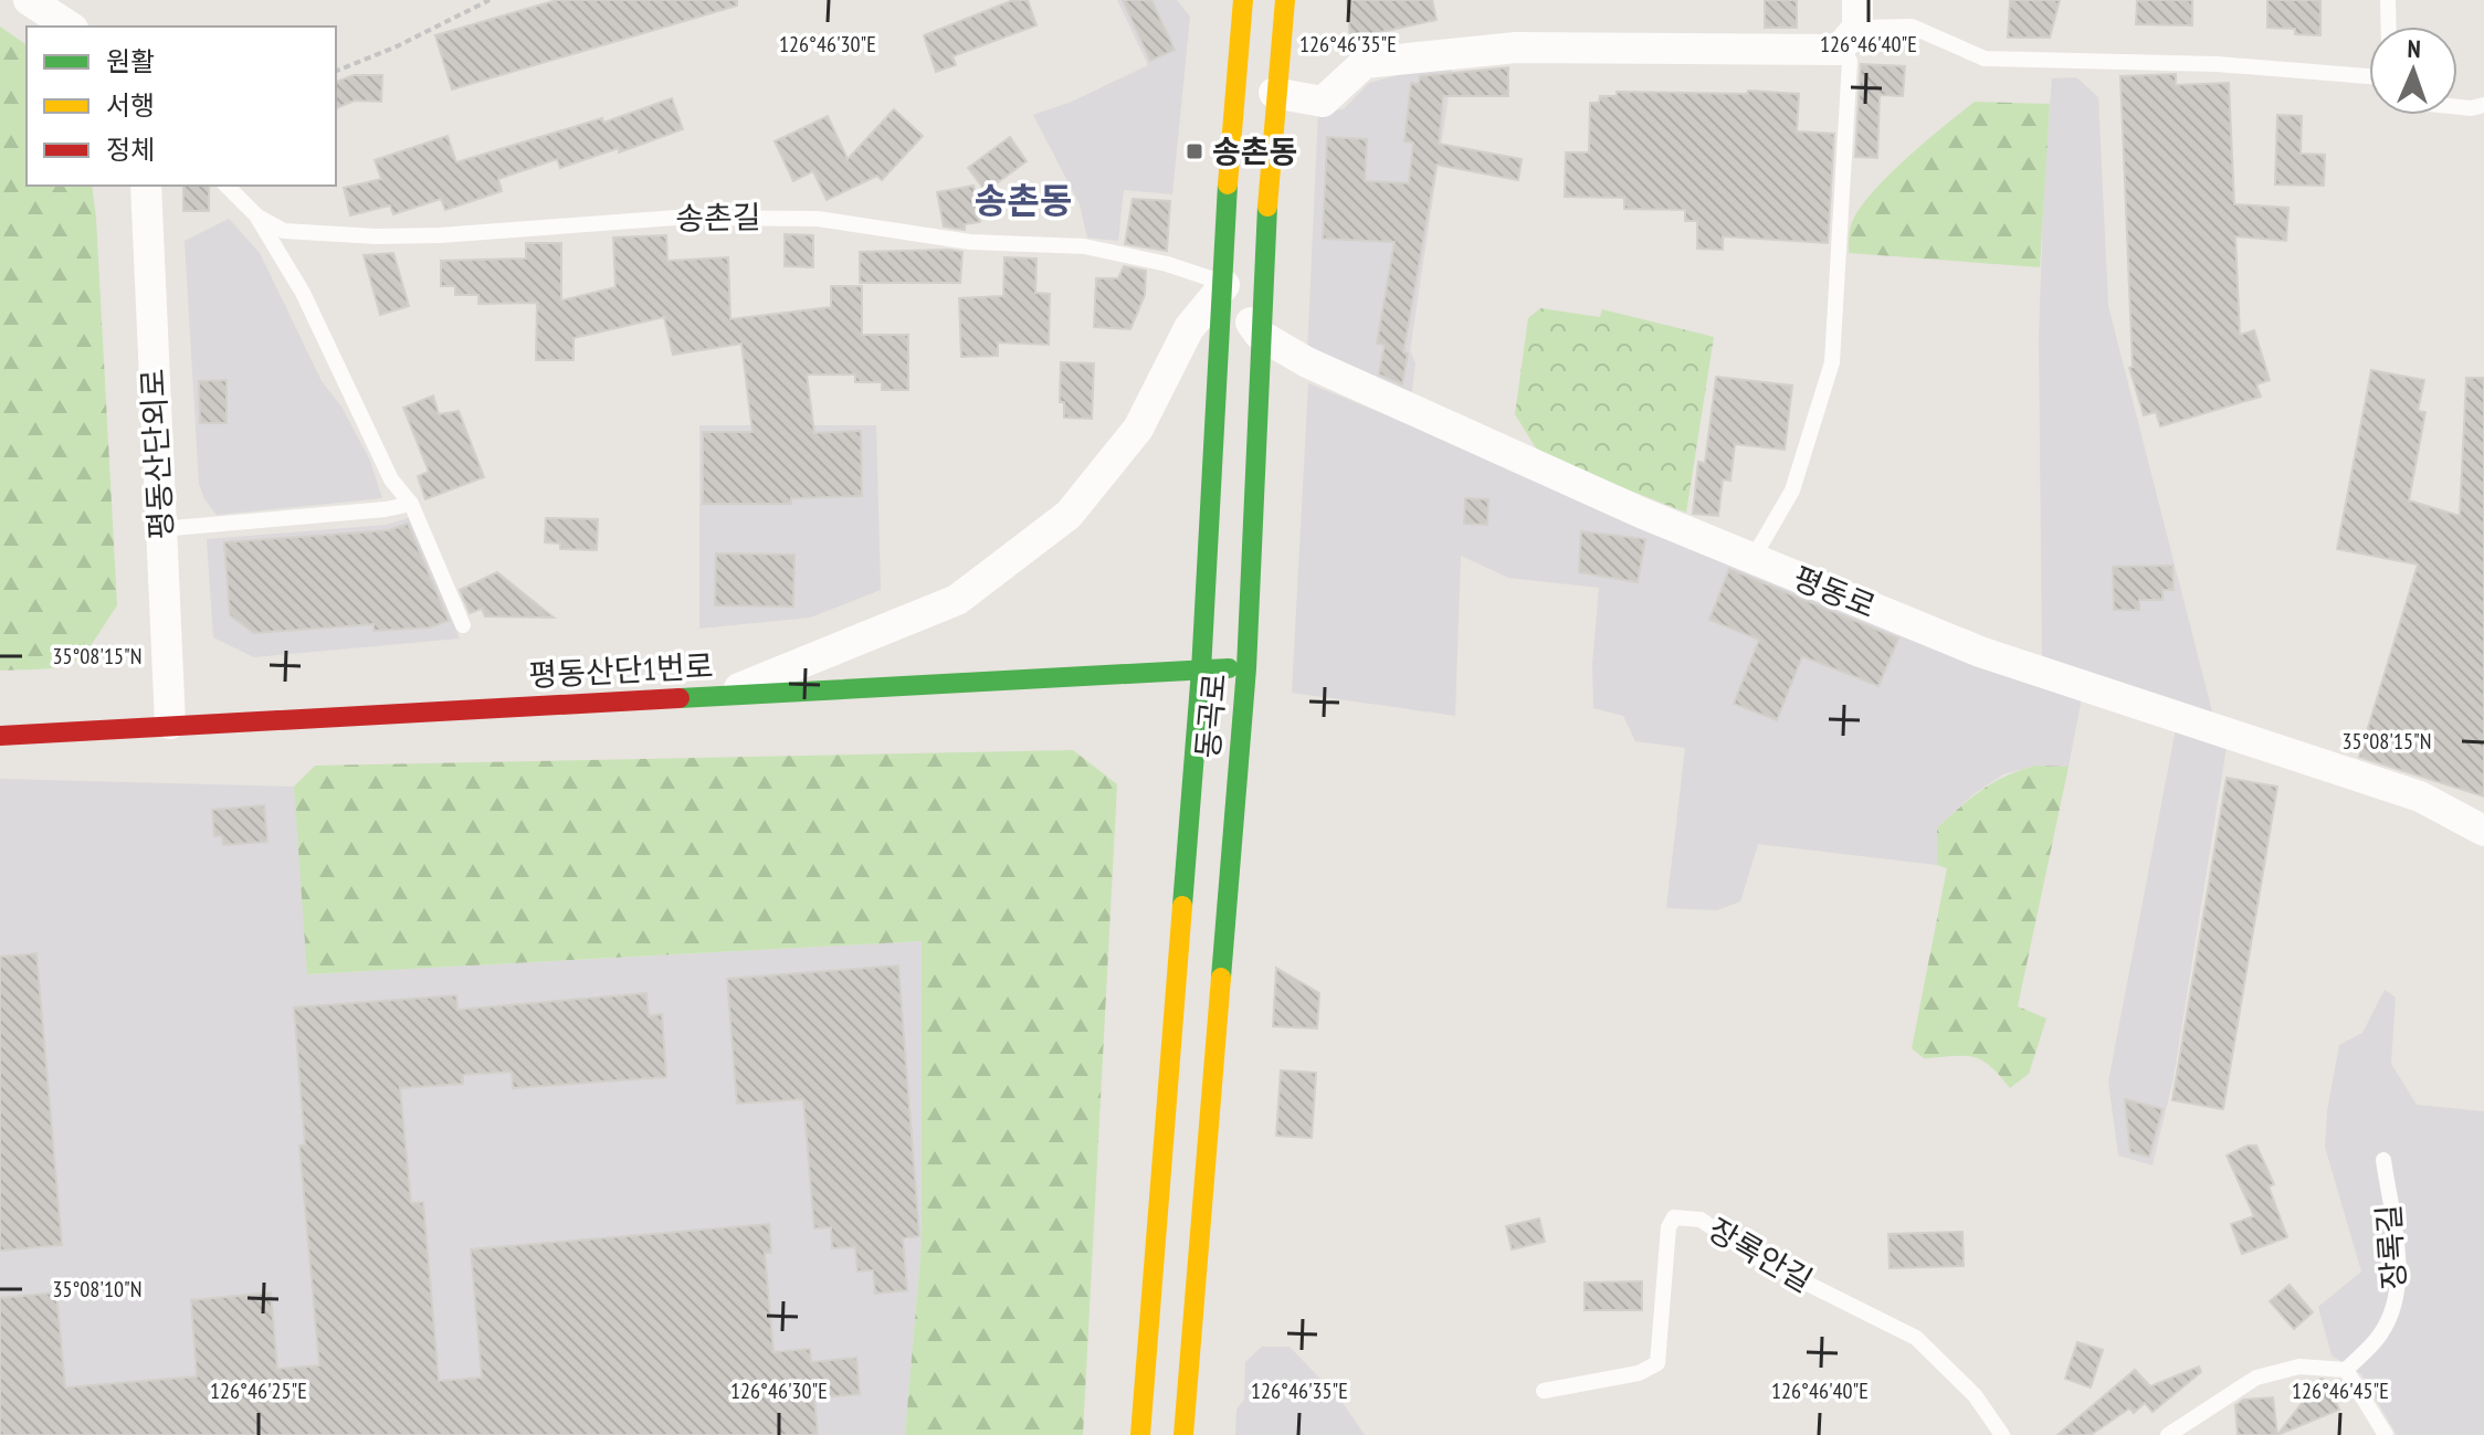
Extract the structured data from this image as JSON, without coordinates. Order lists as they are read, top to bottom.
{
  "streets": {
    "main road": ["평동산단1번로", "동곡로"],
    "street": ["평동산단외로", "평동로"],
    "lane": ["송촌길", "장록길", "장록안길"]
  },
  "crossings": [
    ["송촌길", "평동로"],
    ["송촌길", "동곡로"],
    ["평동산단외로", "평동산단1번로"],
    ["평동로", "동곡로"],
    ["평동산단1번로", "동곡로"]
  ],
  "districts": ["송촌동"],
  "places": {
    "transit": ["송촌동"]
  },
  "legend": ["원활", "서행", "정체"],
  "north": "top",
  "coordinates": [
    "126°46'30\"E",
    "126°46'35\"E",
    "126°46'40\"E",
    "35°08'15\"N",
    "35°08'10\"N",
    "126°46'25\"E",
    "126°46'45\"E"
  ]
}
